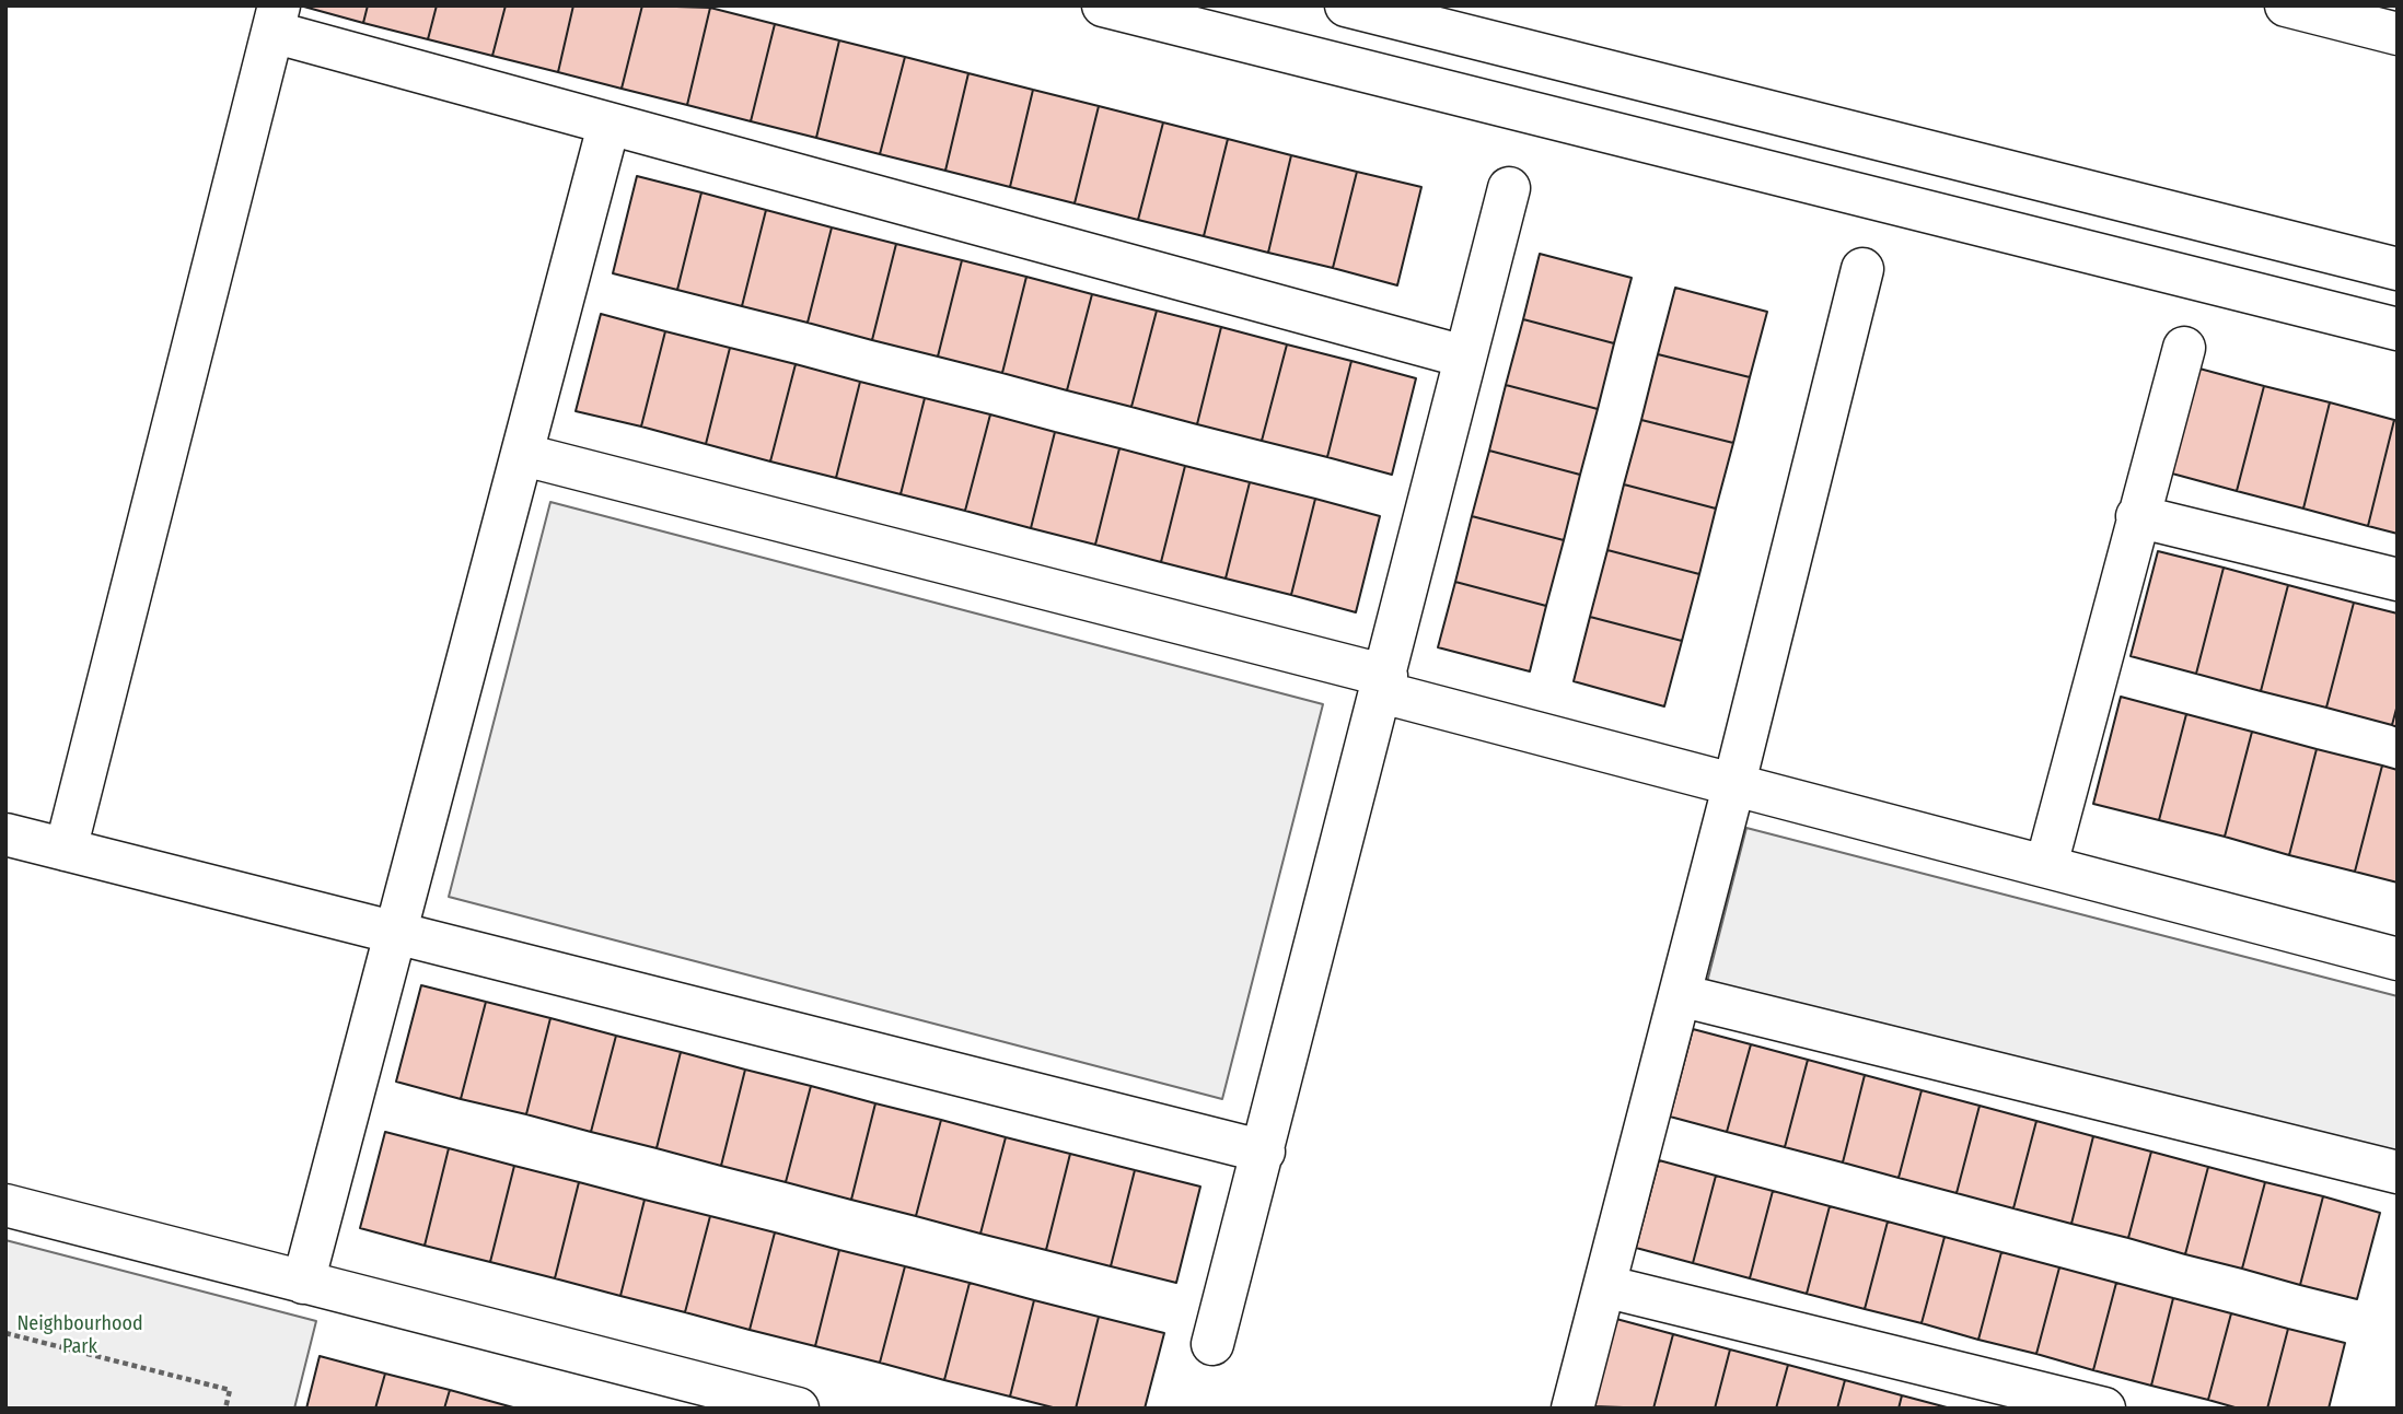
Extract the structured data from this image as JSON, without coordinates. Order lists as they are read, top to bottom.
{
  "parks": ["Neighbourhood Park"]
}
